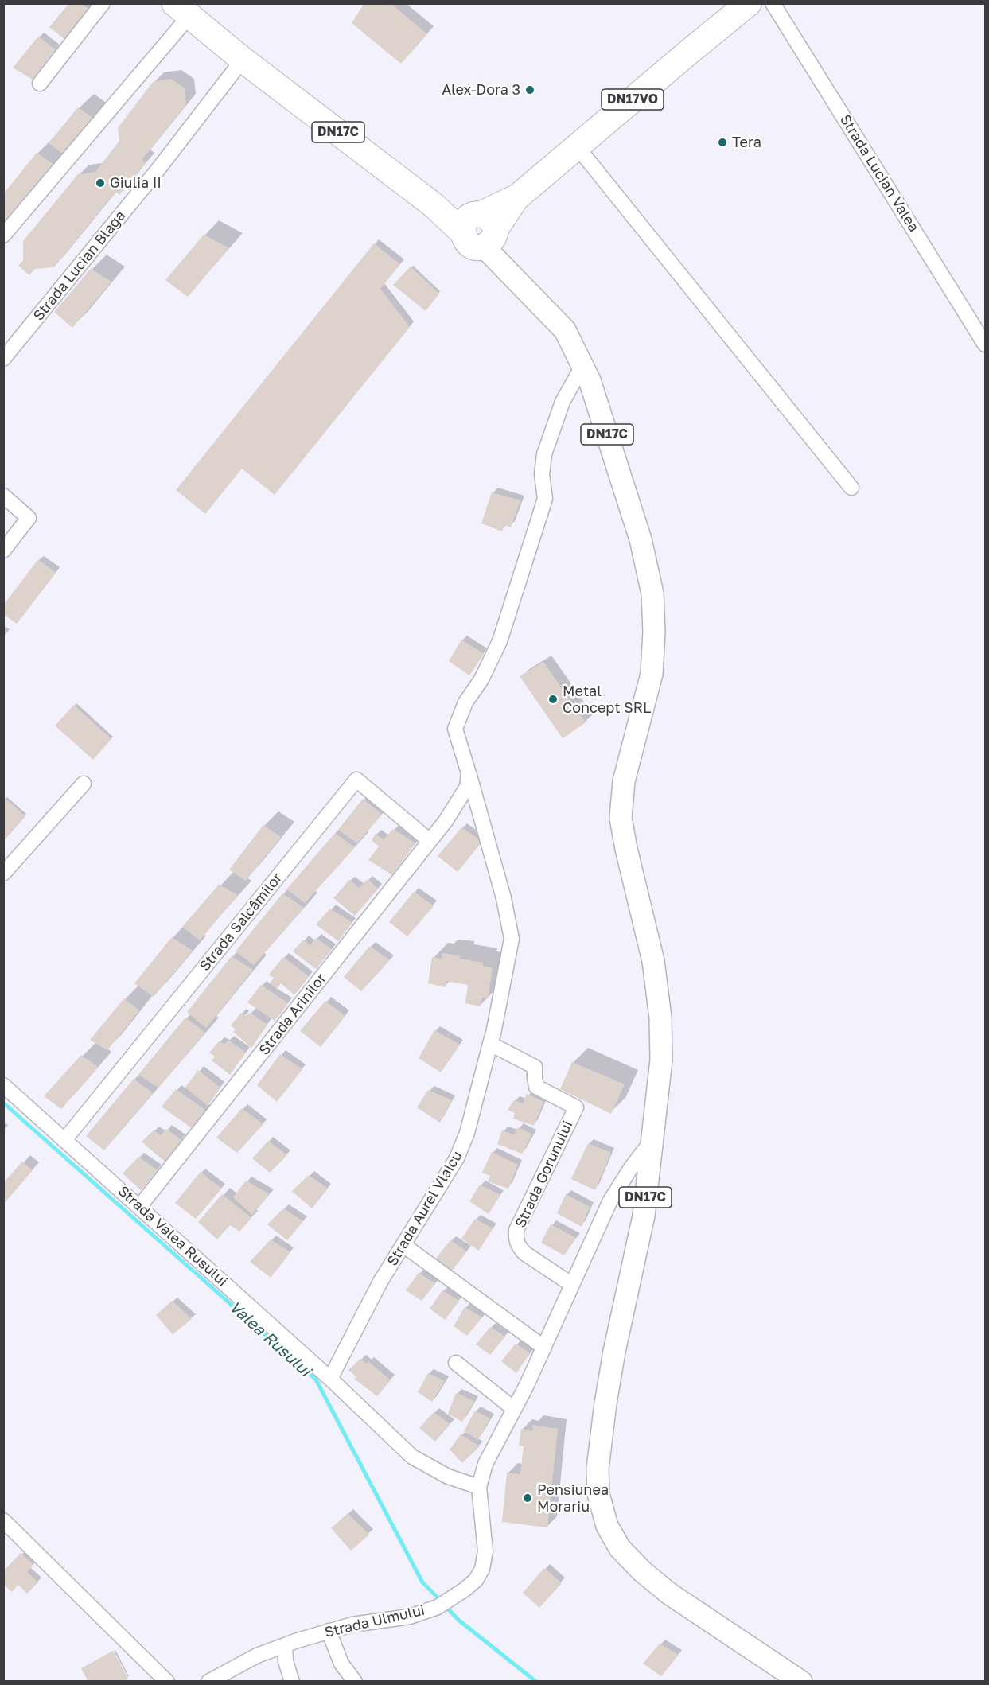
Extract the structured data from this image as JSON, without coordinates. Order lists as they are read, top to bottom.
{
  "streets": {
    "highway": ["DN17VO", "DN17C"],
    "street": [
      "Strada Lucian Valea",
      "Strada Lucian Blaga",
      "Strada Salcâmilor",
      "Strada Arinilor",
      "Strada Gorunului",
      "Strada Aurel Vlaicu",
      "Strada Valea Rusului",
      "Strada Ulmului"
    ]
  },
  "crossings": [
    ["DN17VO", "DN17C"],
    ["DN17C", "Strada Lucian Blaga"],
    ["DN17C", "Strada Aurel Vlaicu"],
    ["Strada Salcâmilor", "Strada Arinilor"],
    ["Strada Salcâmilor", "Strada Valea Rusului"],
    ["Strada Arinilor", "Strada Aurel Vlaicu"],
    ["Strada Arinilor", "Strada Valea Rusului"],
    ["Strada Gorunului", "Strada Aurel Vlaicu"],
    ["Strada Aurel Vlaicu", "Strada Valea Rusului"],
    ["Strada Valea Rusului", "Strada Ulmului"]
  ],
  "water": ["Valea Rusului"],
  "places": [
    "Alex-Dora 3",
    "Tera",
    "Giulia II",
    "Metal Concept SRL",
    "Pensiunea Morariu"
  ]
}
